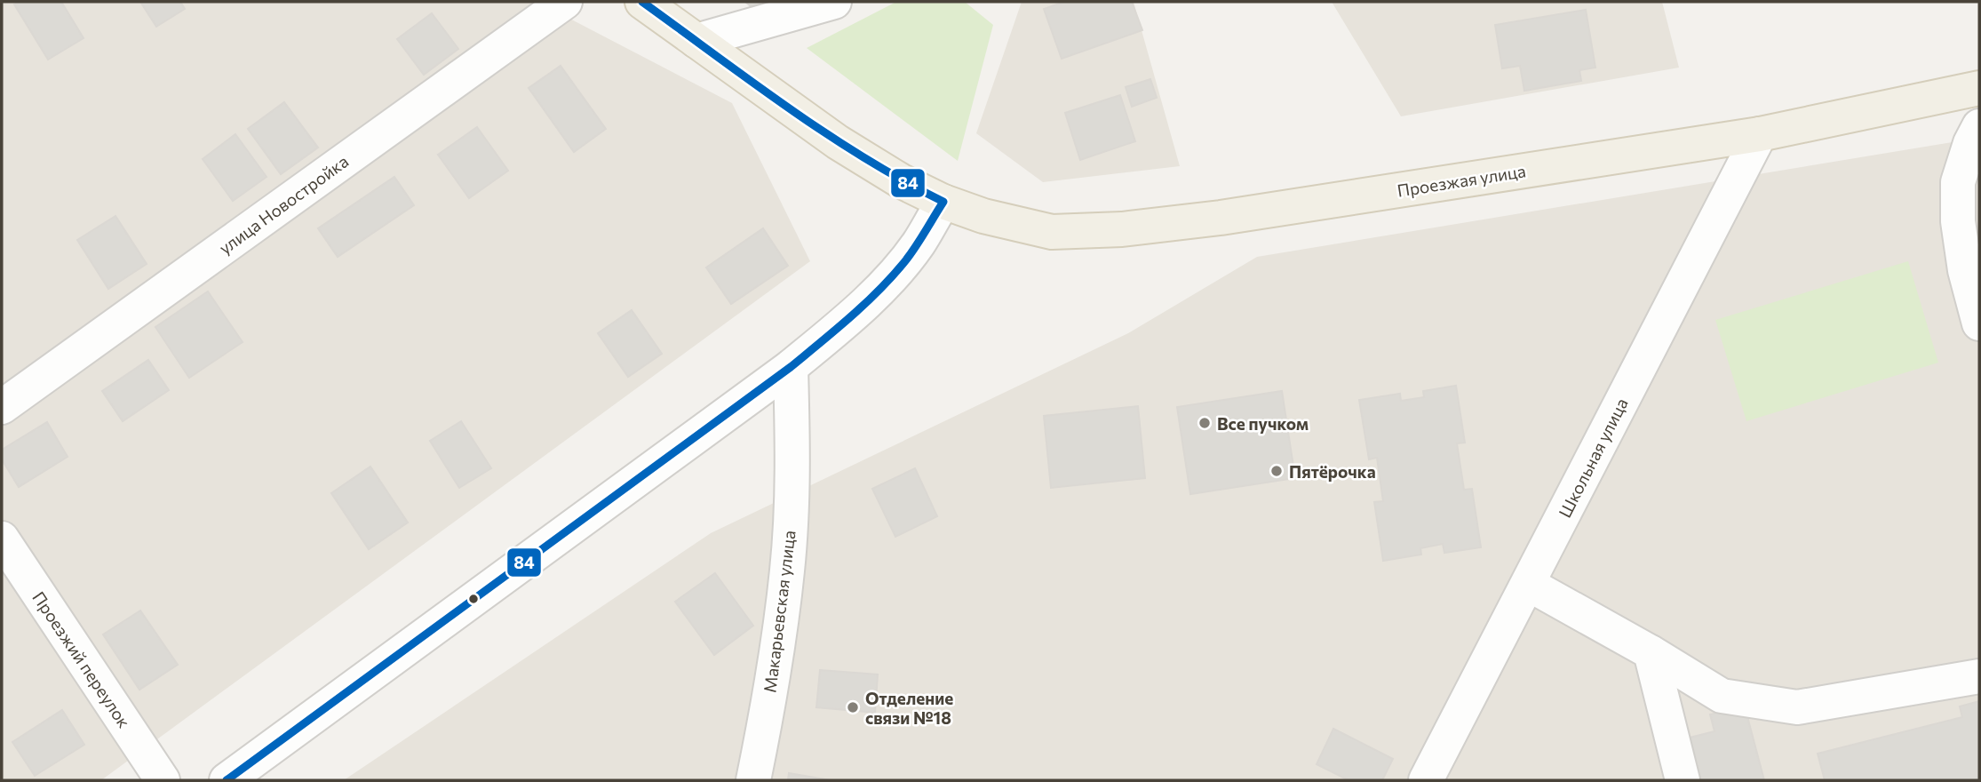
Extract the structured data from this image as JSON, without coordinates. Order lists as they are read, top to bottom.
{
  "streets": {
    "main road": ["Проезжая улица"],
    "street": [
      "улица Новостройка",
      "Школьная улица",
      "Макарьевская улица",
      "Проезжий переулок"
    ]
  },
  "crossings": [
    ["Проезжая улица", "Школьная улица"]
  ],
  "places": ["Все пучком", "Пятёрочка", "Отделение связи №18"],
  "lines": ["transit line 84"]
}
